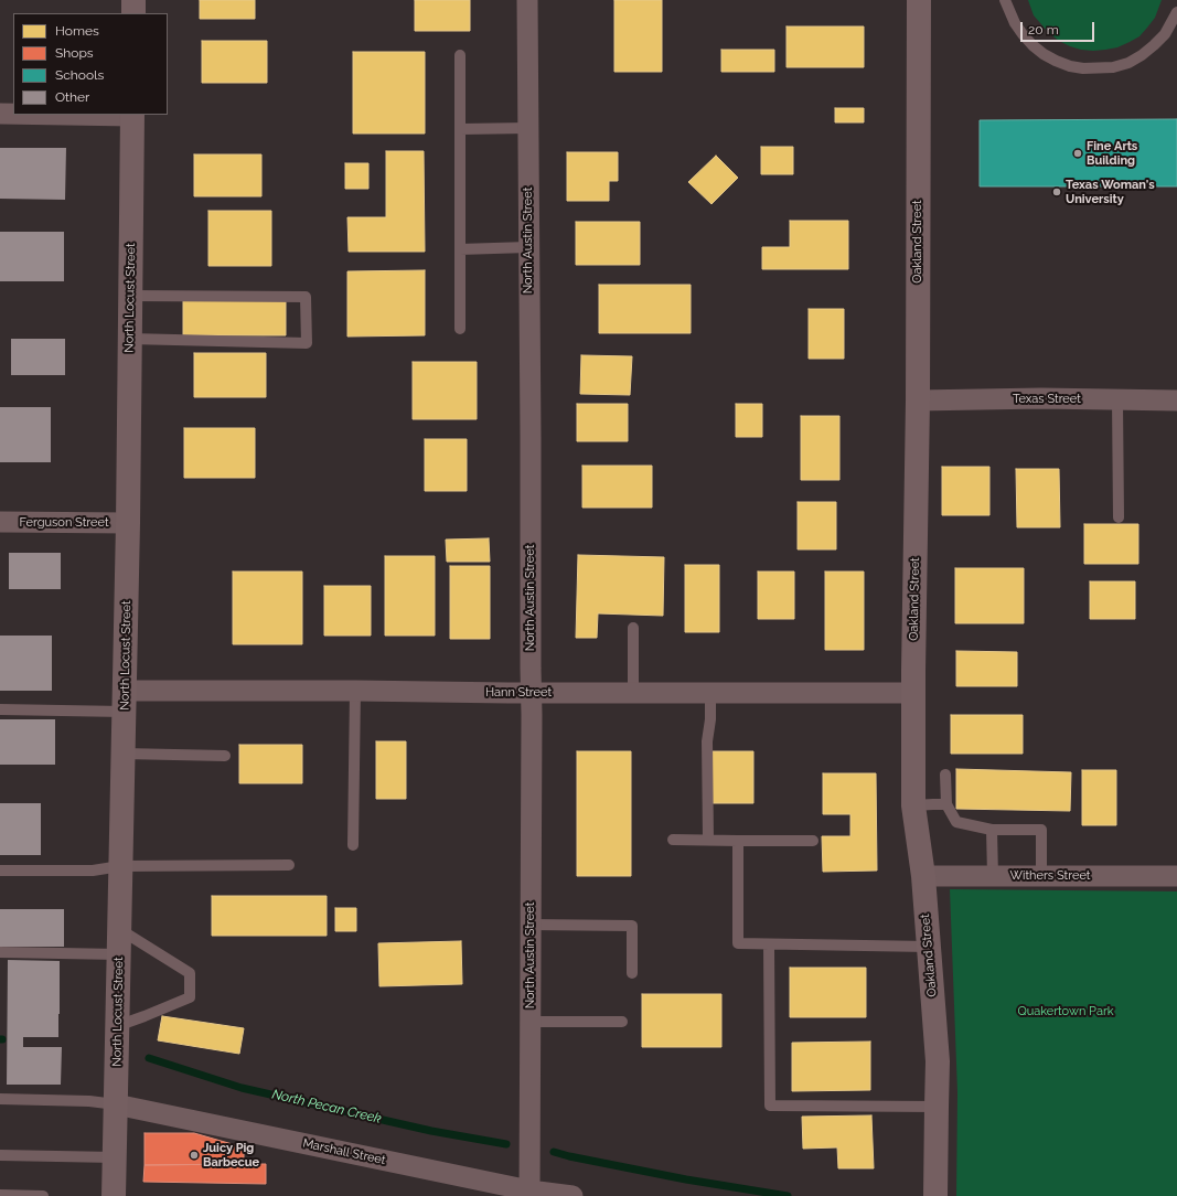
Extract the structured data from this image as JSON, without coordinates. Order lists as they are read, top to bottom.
{
  "streets": {
    "street": [
      "North Austin Street",
      "Oakland Street",
      "North Locust Street",
      "Texas Street",
      "Ferguson Street",
      "Hann Street",
      "Withers Street",
      "Marshall Street"
    ]
  },
  "crossings": [
    ["North Austin Street", "Hann Street"],
    ["North Austin Street", "Marshall Street"],
    ["Oakland Street", "Texas Street"],
    ["Oakland Street", "Hann Street"],
    ["Oakland Street", "Withers Street"],
    ["North Locust Street", "Ferguson Street"],
    ["North Locust Street", "Hann Street"],
    ["North Locust Street", "Marshall Street"]
  ],
  "water": ["North Pecan Creek"],
  "parks": ["Quakertown Park"],
  "places": ["Fine Arts Building", "Texas Woman's University", "Juicy Pig Barbecue"],
  "legend": [
    "Homes",
    "Shops",
    "Schools",
    "Other"
  ],
  "scale_bar": "20 m"
}
